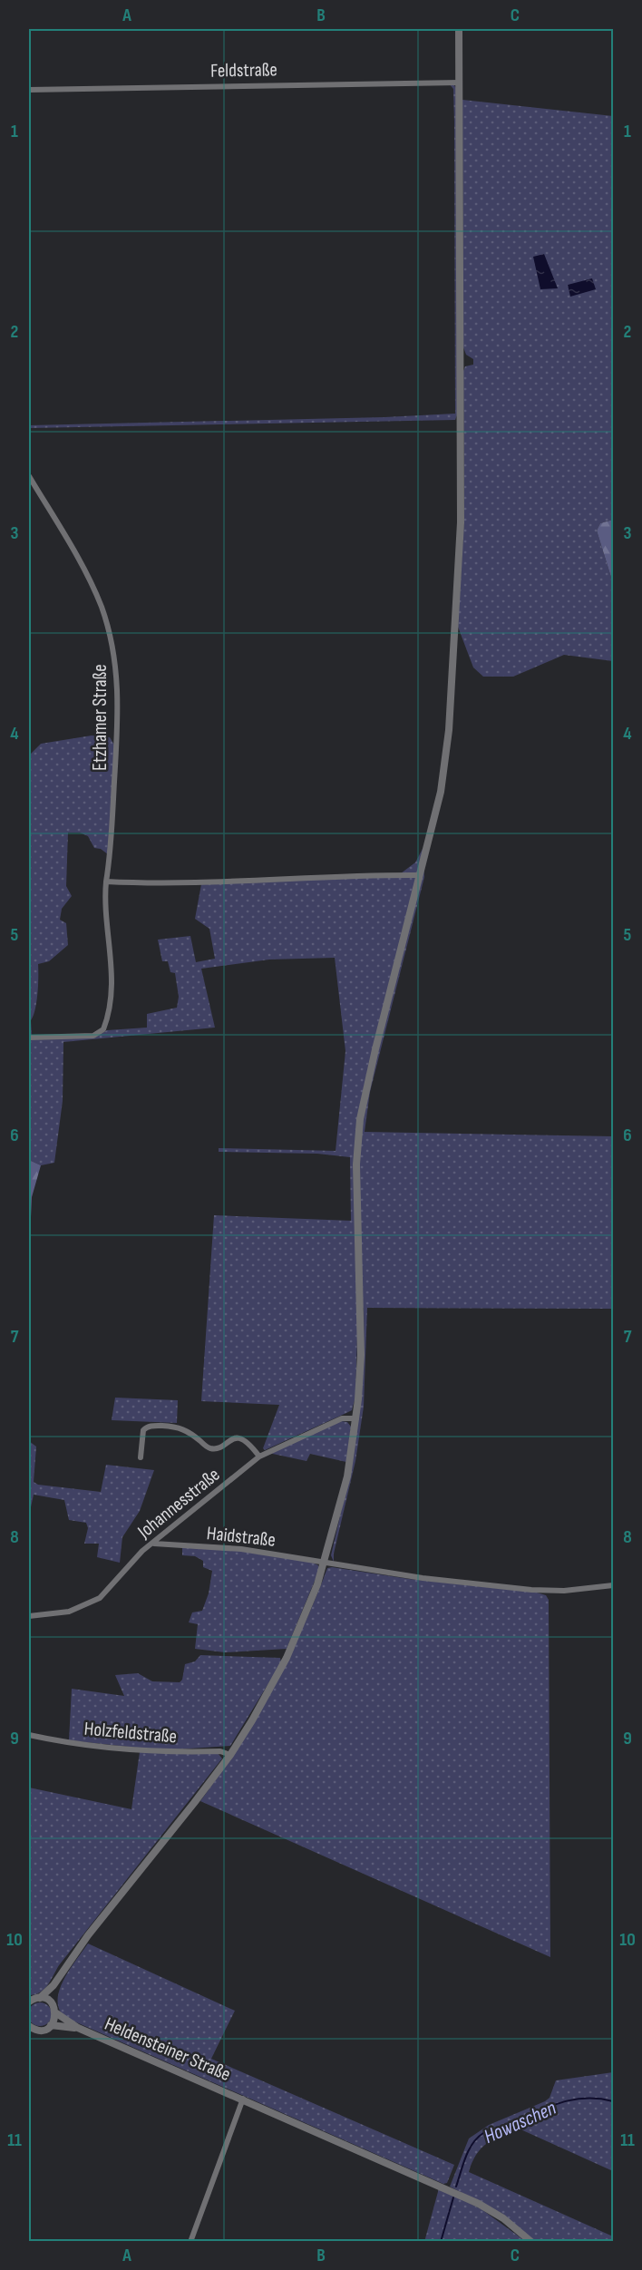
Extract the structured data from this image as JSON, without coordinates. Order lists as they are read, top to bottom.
{
  "streets": {
    "street": [
      "Feldstraße",
      "Etzhamer Straße",
      "Johannesstraße",
      "Haidstraße",
      "Holzfeldstraße",
      "Heldensteiner Straße"
    ]
  },
  "crossings": [
    ["Johannesstraße", "Haidstraße"]
  ],
  "water": ["Howaschen"],
  "grid": {
    "columns": ["A", "B", "C"],
    "rows": [
      "1",
      "2",
      "3",
      "4",
      "5",
      "6",
      "7",
      "8",
      "9",
      "10",
      "11"
    ]
  }
}
